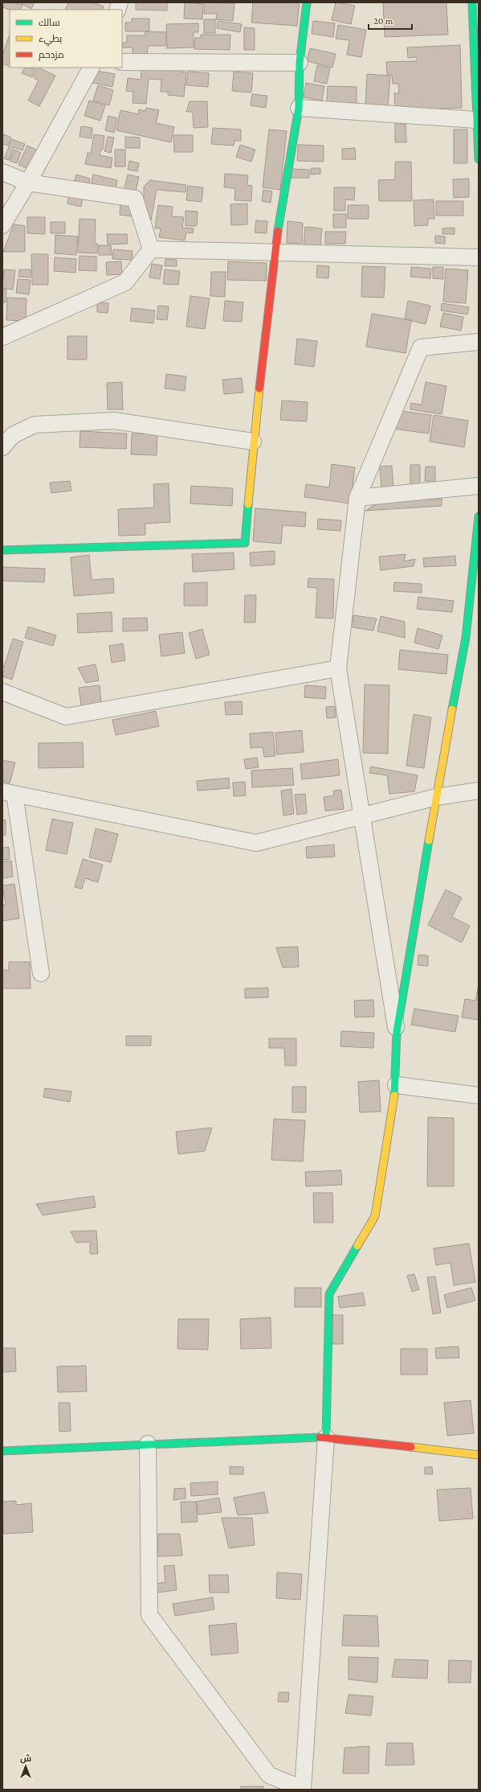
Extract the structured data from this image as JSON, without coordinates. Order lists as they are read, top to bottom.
{
  "legend": ["سالك", "بطيء", "مزدحم"],
  "scale_bar": "20 m",
  "north": "top"
}
